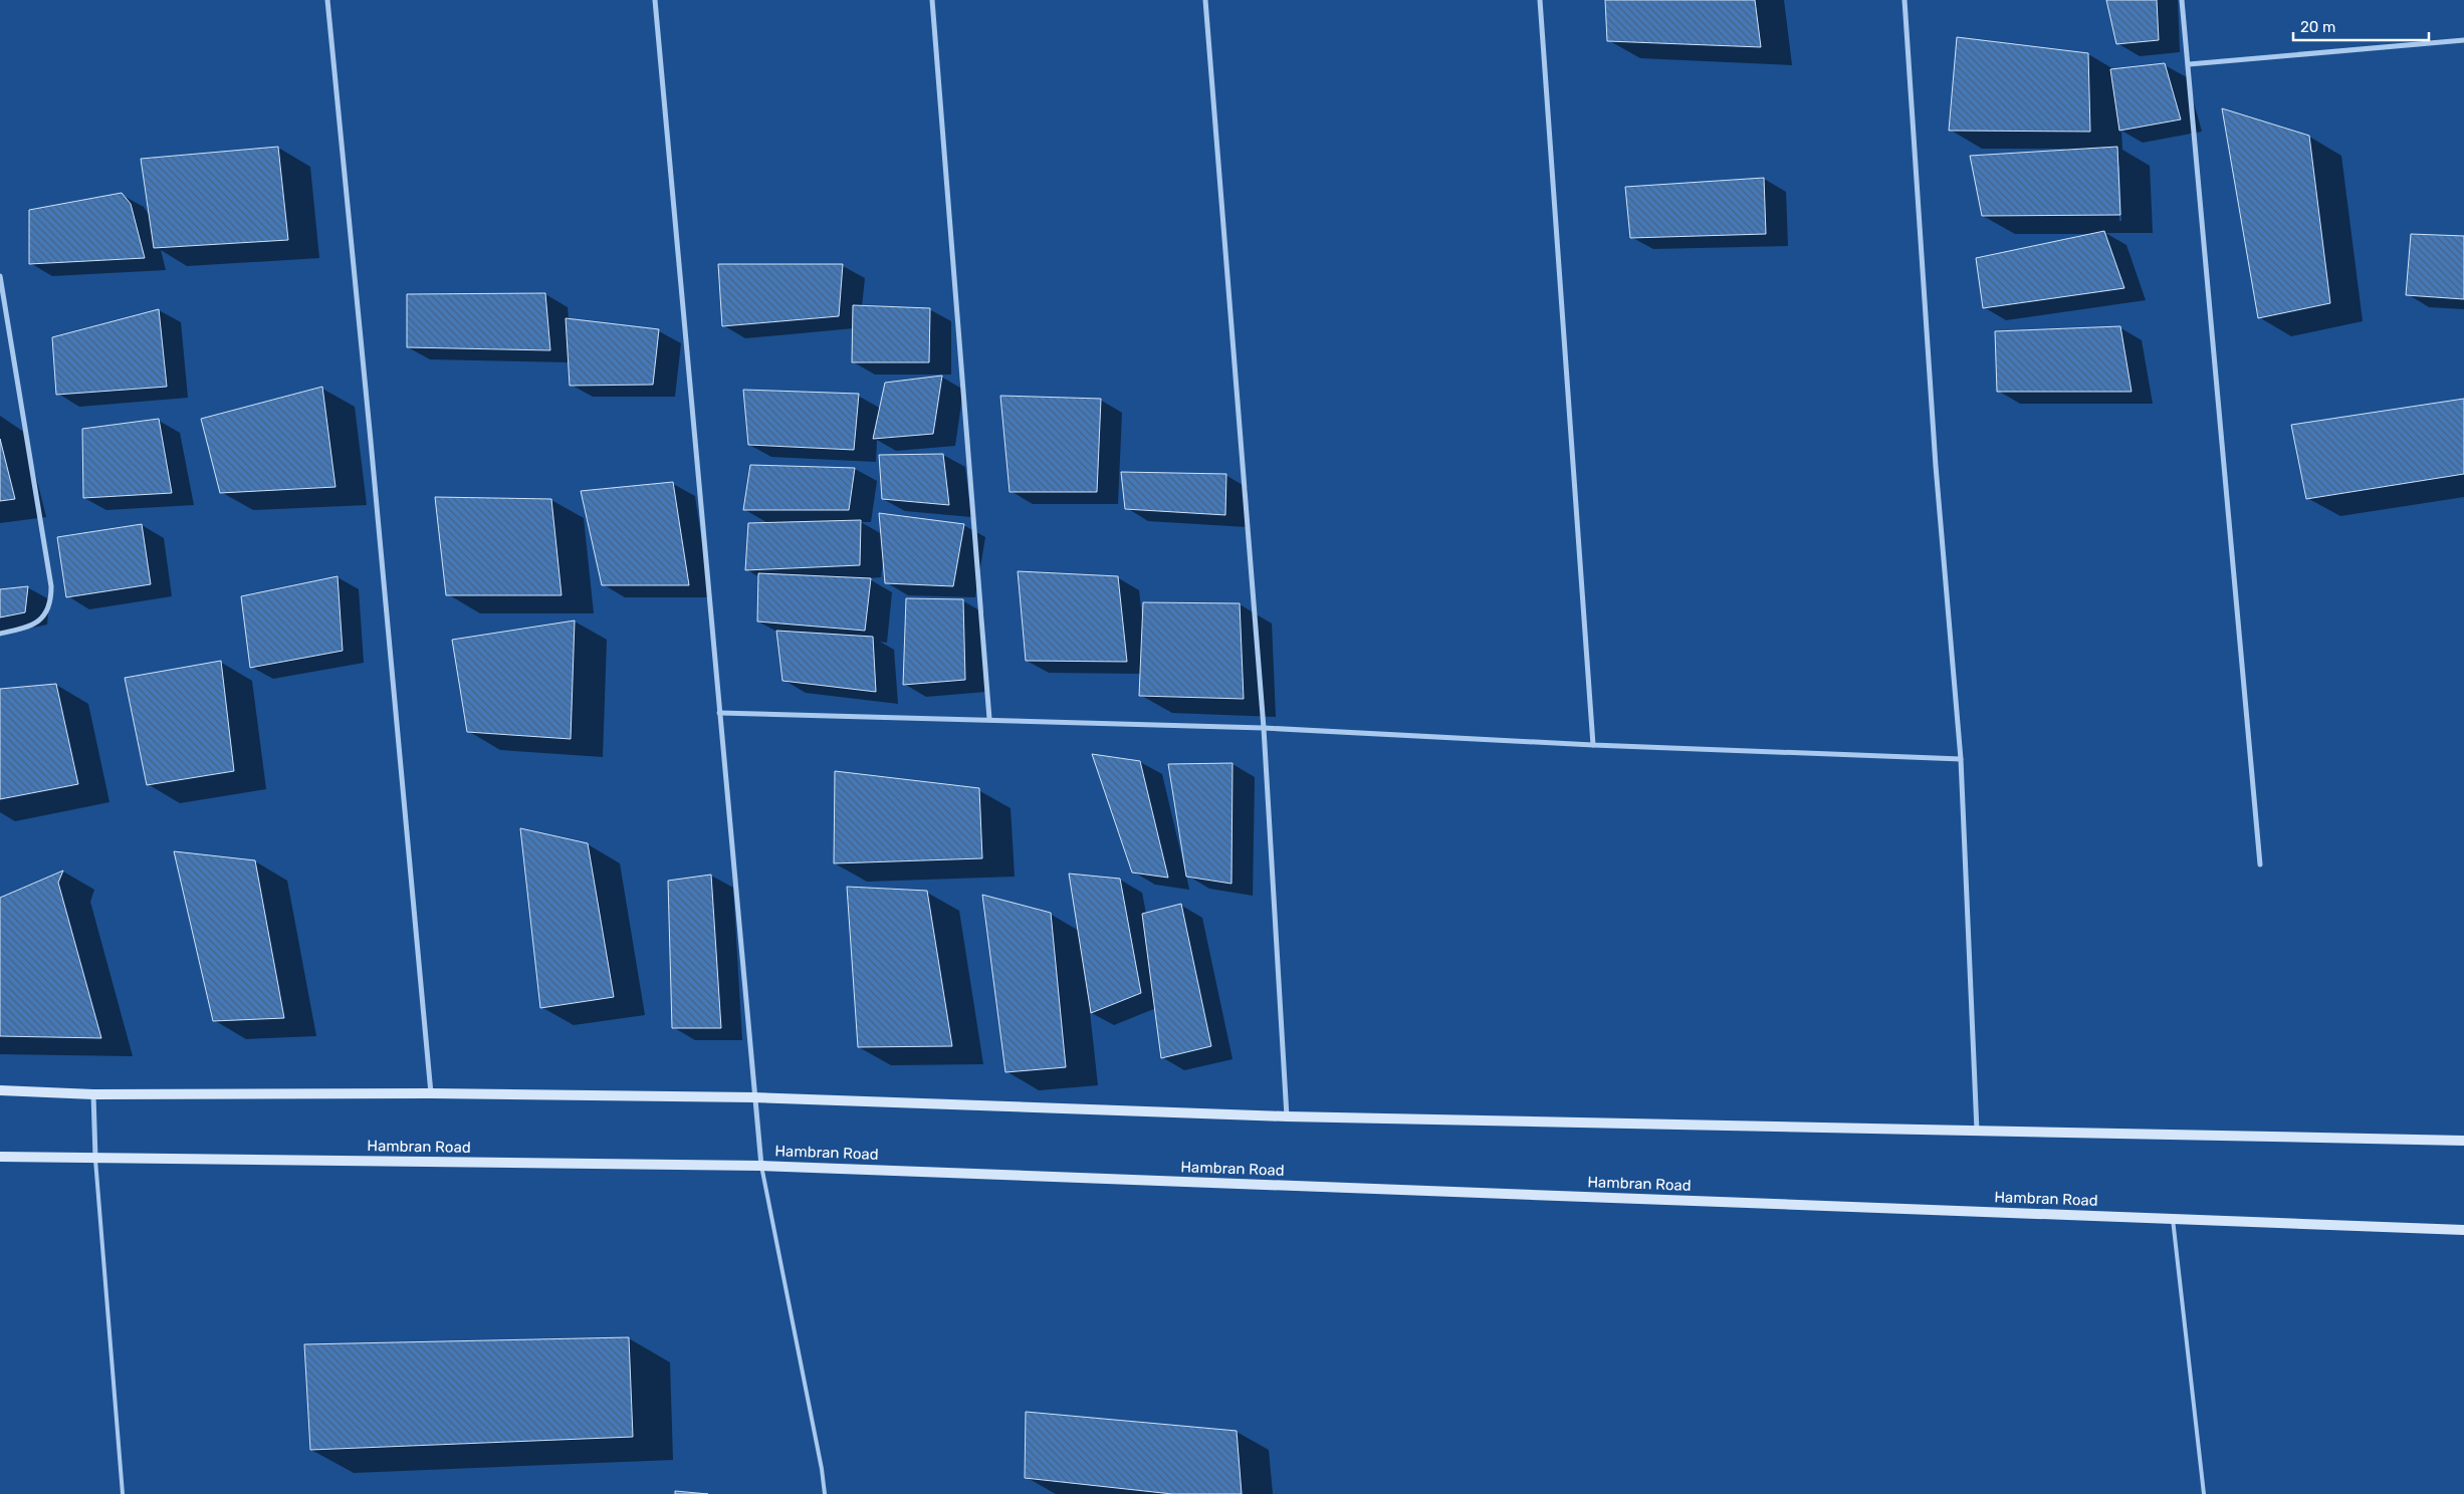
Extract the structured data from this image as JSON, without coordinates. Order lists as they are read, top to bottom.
{
  "streets": {
    "main road": ["Hambran Road"]
  },
  "scale_bar": "20 m"
}
